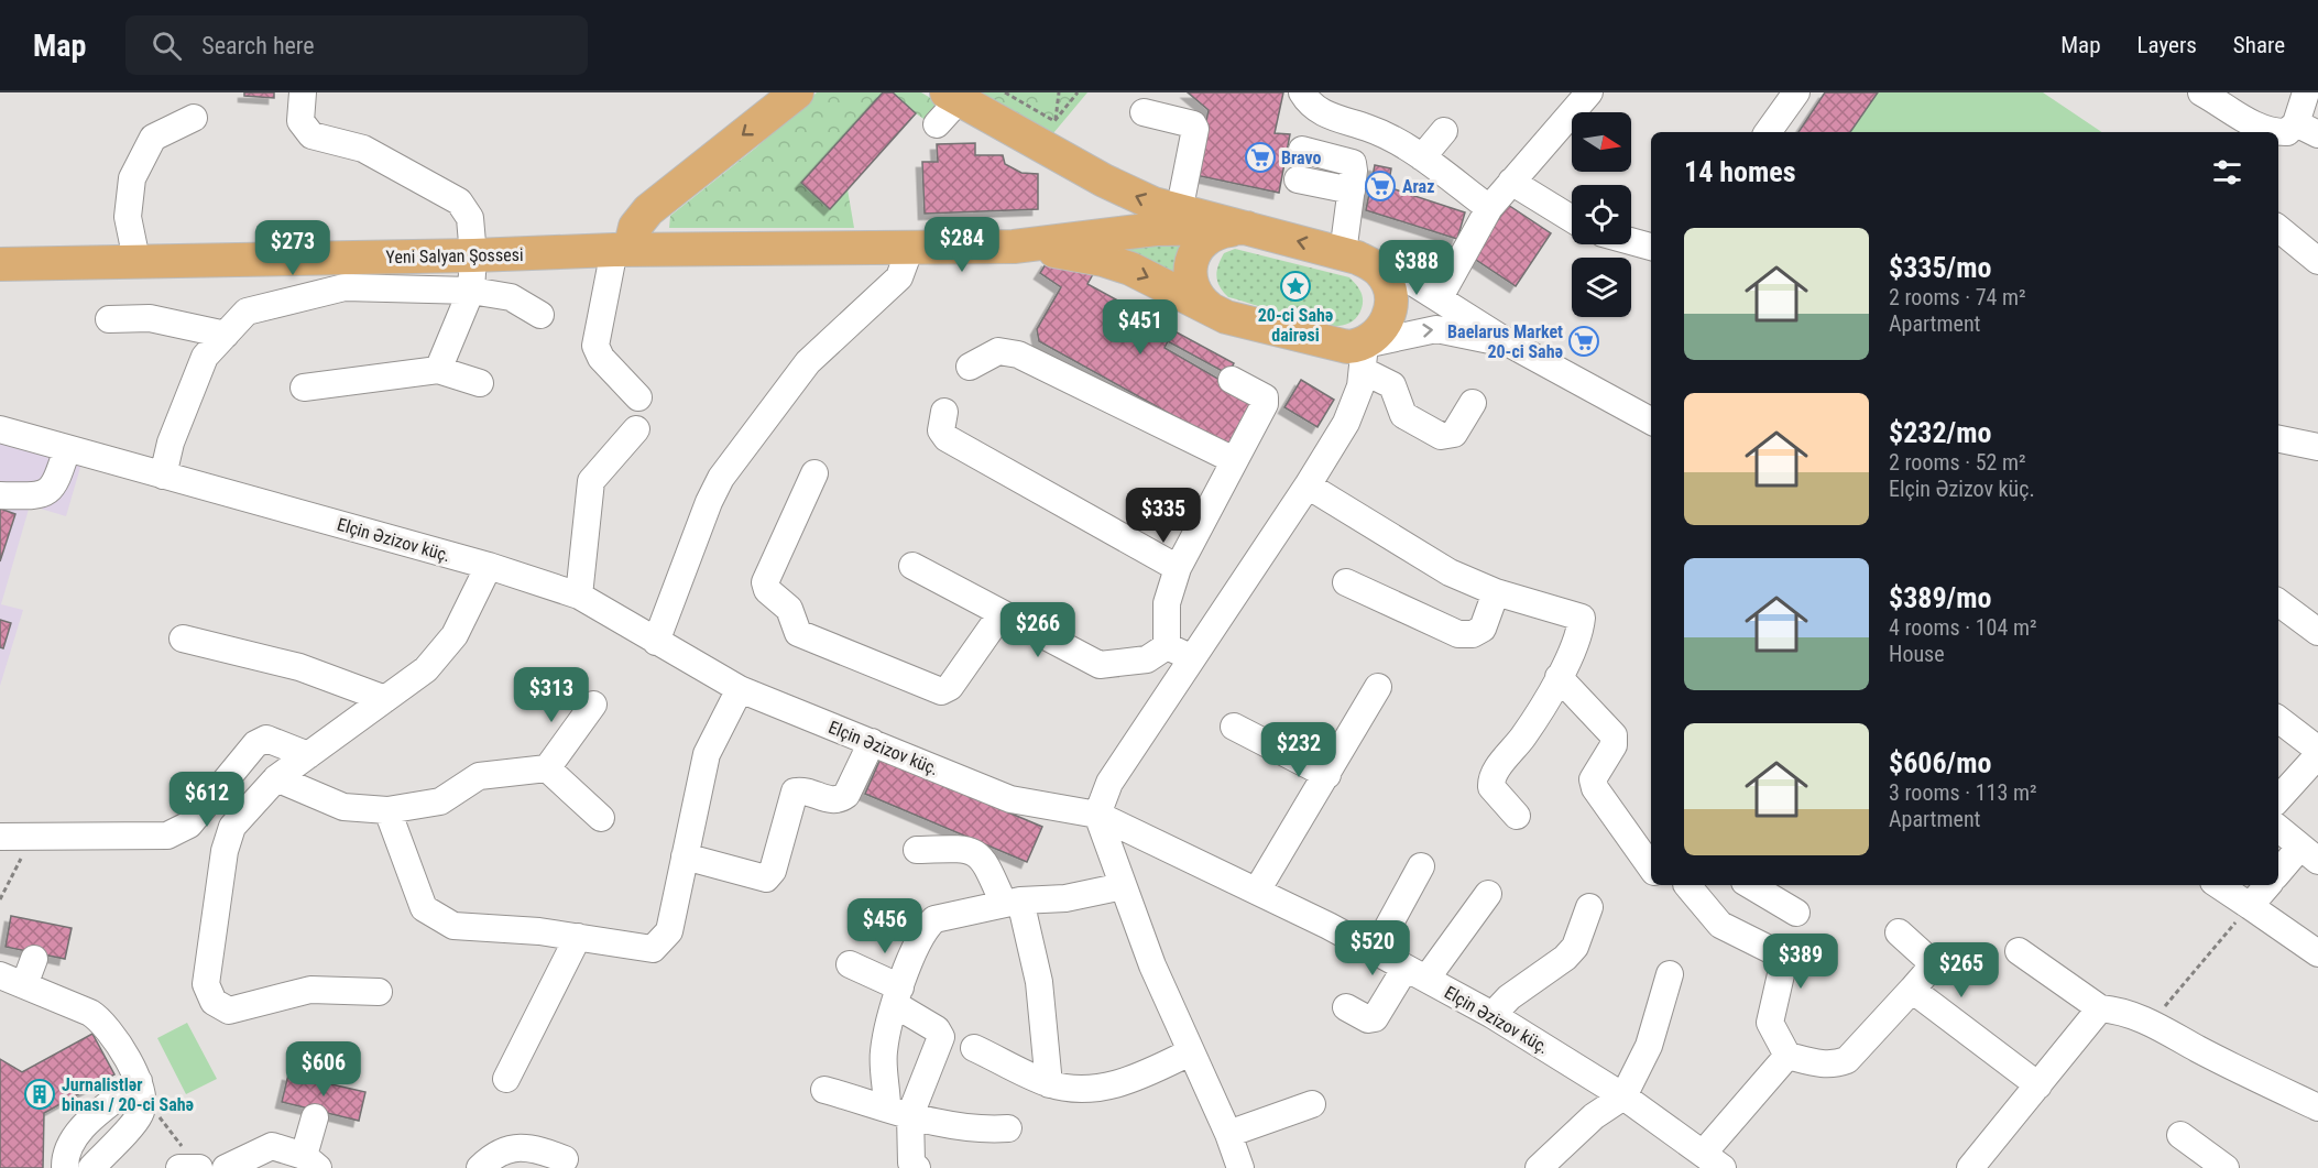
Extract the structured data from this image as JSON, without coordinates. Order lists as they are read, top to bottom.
{
  "streets": {
    "main road": ["Yeni Salyan Şossesi"],
    "street": ["Elçin Əzizov küç."]
  },
  "places": {
    "supermarket": ["Bravo", "Araz", "Baelarus Market 20-ci Sahə"],
    "place": ["20-ci Sahə dairəsi"],
    "building": ["Jurnalistlər binası / 20-ci Sahə"]
  },
  "north": "right",
  "page": {
    "header": "Map",
    "search": "Search here",
    "nav": ["Map", "Layers", "Share"],
    "heading": "14 homes",
    "list": [
      {
        "name": "$335/mo",
        "note": "2 rooms · 74 m² · Apartment"
      },
      {
        "name": "$232/mo",
        "note": "2 rooms · 52 m² · Elçin Əzizov küç."
      },
      {
        "name": "$389/mo",
        "note": "4 rooms · 104 m² · House"
      },
      {
        "name": "$606/mo",
        "note": "3 rooms · 113 m² · Apartment"
      }
    ],
    "price": [
      "$284",
      "$273",
      "$388",
      "$451",
      "$335",
      "$266",
      "$313",
      "$232",
      "$612",
      "$456",
      "$520",
      "$389",
      "$265",
      "$606"
    ]
  }
}
